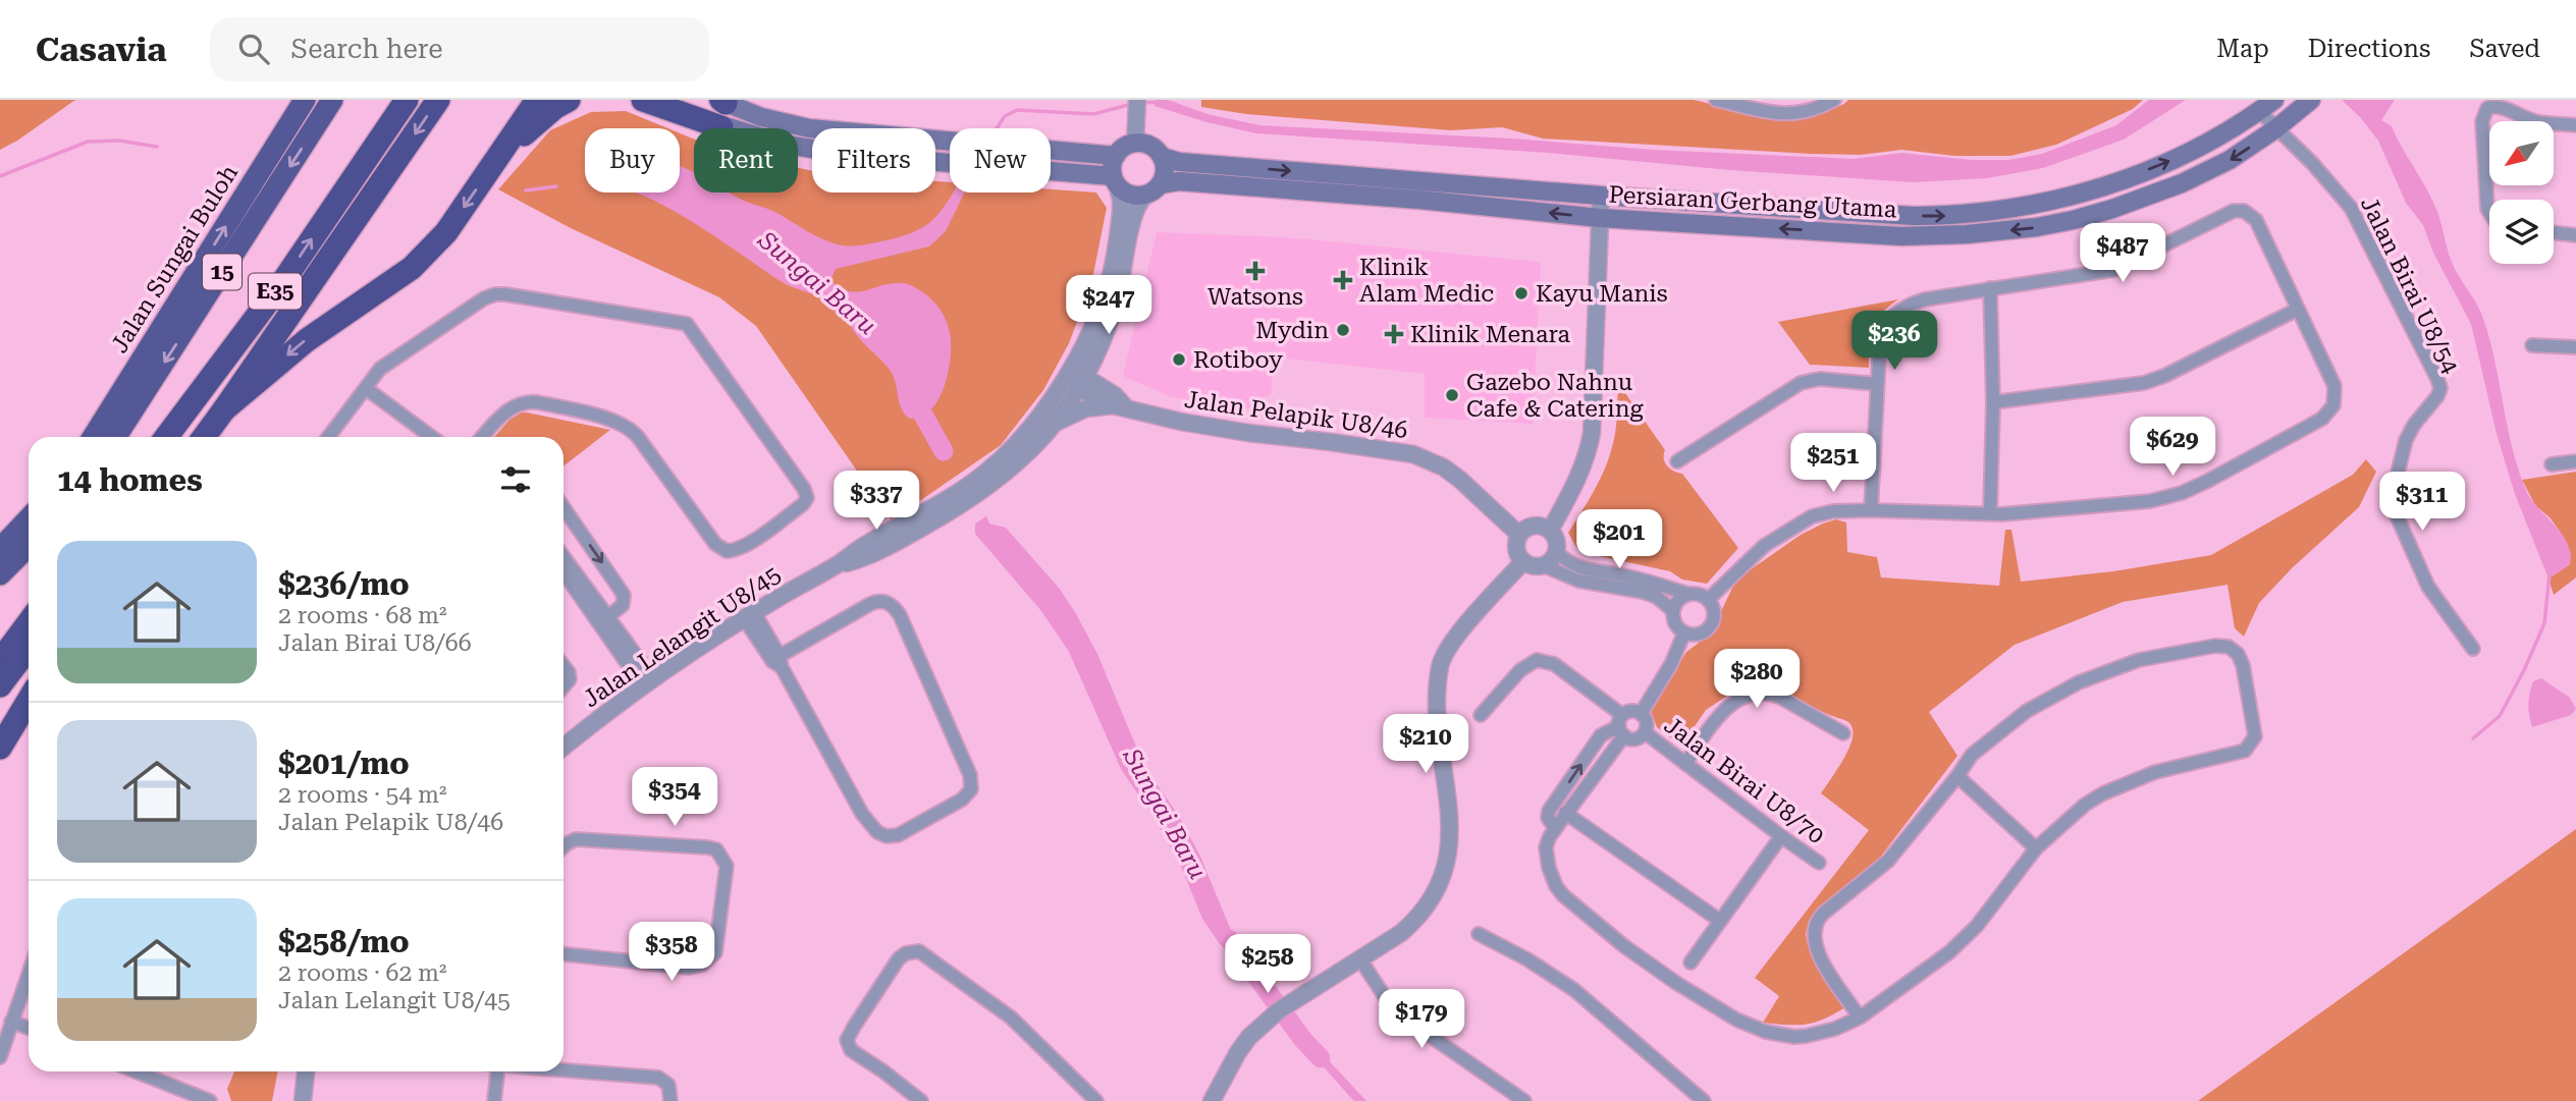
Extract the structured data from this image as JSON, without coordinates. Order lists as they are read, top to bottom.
{
  "streets": {
    "highway": ["Jalan Sungai Buloh", "15", "E35"],
    "main road": ["Persiaran Gerbang Utama"],
    "street": [
      "Jalan Birai U8/54",
      "Jalan Pelapik U8/46",
      "Jalan Lelangit U8/45",
      "Jalan Birai U8/70"
    ]
  },
  "crossings": [
    ["Persiaran Gerbang Utama", "Jalan Birai U8/54"],
    ["Persiaran Gerbang Utama", "Jalan Lelangit U8/45"],
    ["Jalan Pelapik U8/46", "Jalan Lelangit U8/45"]
  ],
  "water": ["Sungai Baru"],
  "places": {
    "health": ["Watsons", "Klinik Alam Medic", "Klinik Menara"],
    "other": [
      "Kayu Manis",
      "Mydin",
      "Rotiboy",
      "Gazebo Nahnu Cafe & Catering"
    ]
  },
  "north": "bottom left",
  "page": {
    "header": "Casavia",
    "search": "Search here",
    "nav": ["Map", "Directions", "Saved"],
    "chip": [
      "Buy",
      "Rent",
      "Filters",
      "New"
    ],
    "price": [
      "$487",
      "$247",
      "$236",
      "$629",
      "$251",
      "$337",
      "$311",
      "$201",
      "$280",
      "$210",
      "$354",
      "$358",
      "$258",
      "$179"
    ],
    "heading": "14 homes",
    "list": [
      {
        "name": "$236/mo",
        "note": "2 rooms · 68 m² · Jalan Birai U8/66"
      },
      {
        "name": "$201/mo",
        "note": "2 rooms · 54 m² · Jalan Pelapik U8/46"
      },
      {
        "name": "$258/mo",
        "note": "2 rooms · 62 m² · Jalan Lelangit U8/45"
      }
    ]
  }
}
